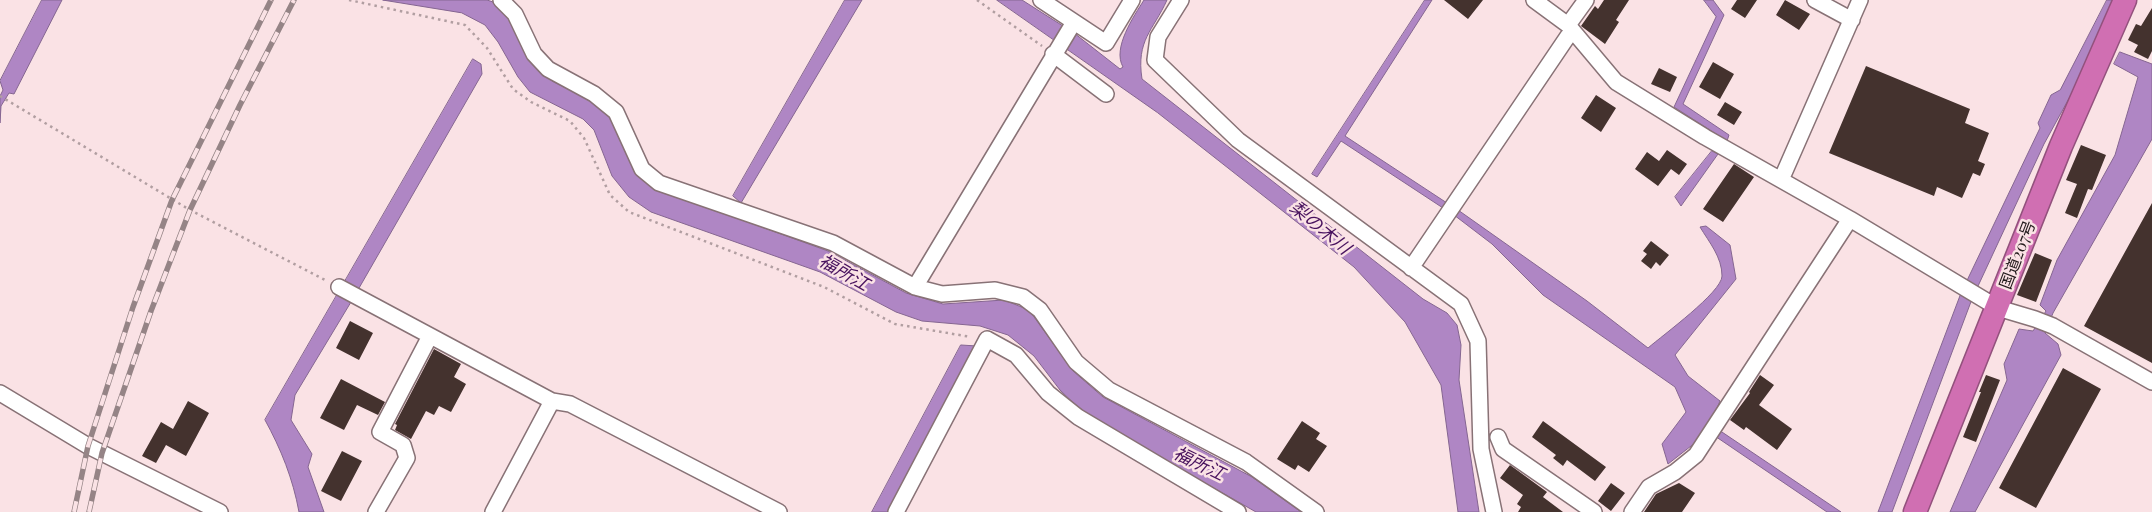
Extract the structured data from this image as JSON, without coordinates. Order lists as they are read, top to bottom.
{
  "streets": {
    "highway": ["国道207号"]
  },
  "water": ["梨の木川", "福所江"]
}
